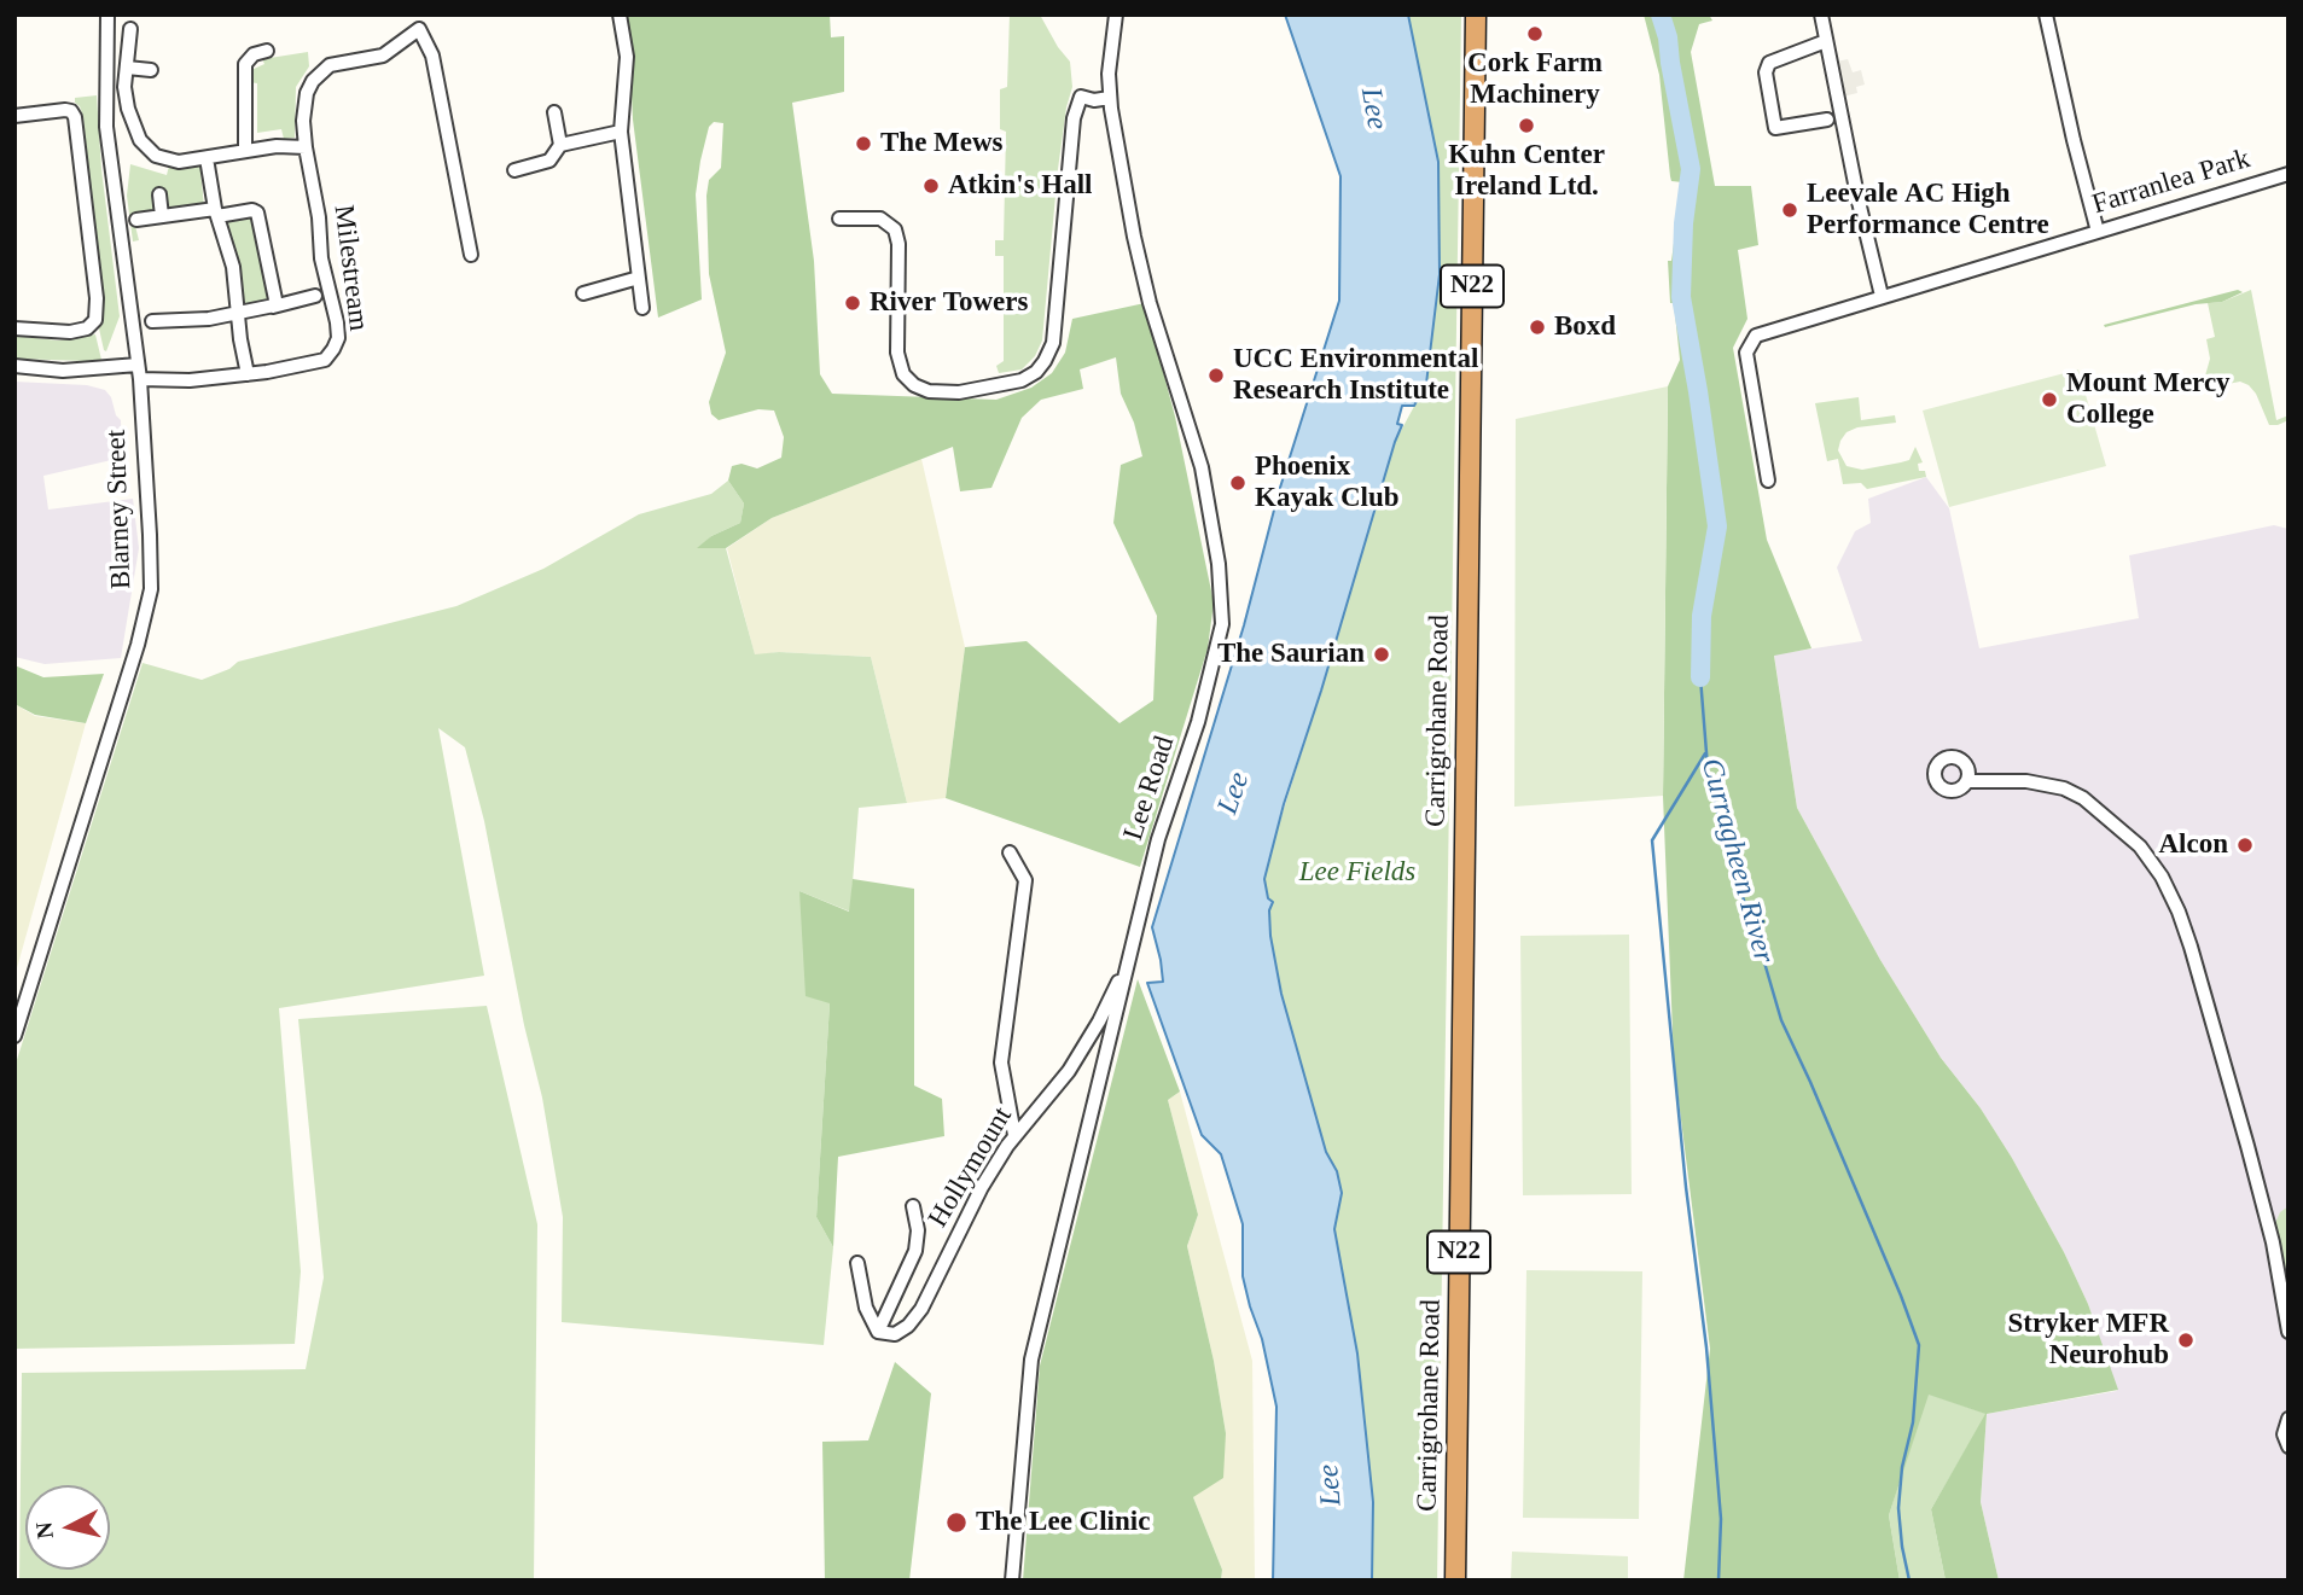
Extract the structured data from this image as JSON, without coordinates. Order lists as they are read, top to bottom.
{
  "streets": {
    "highway": ["N22", "Carrigrohane Road"],
    "street": [
      "Farranlea Park",
      "Milestream",
      "Blarney Street",
      "Lee Road",
      "Hollymount"
    ]
  },
  "crossings": [
    ["Milestream", "Blarney Street"],
    ["Lee Road", "Hollymount"]
  ],
  "water": ["Lee", "Curragheen River"],
  "parks": ["Lee Fields"],
  "places": [
    "Cork Farm Machinery",
    "Kuhn Center Ireland Ltd.",
    "The Mews",
    "Atkin's Hall",
    "Leevale AC High Performance Centre",
    "River Towers",
    "Boxd",
    "UCC Environmental Research Institute",
    "Mount Mercy College",
    "Phoenix Kayak Club",
    "The Saurian",
    "Alcon",
    "Stryker MFR Neurohub",
    "The Lee Clinic"
  ],
  "north": "left"
}
